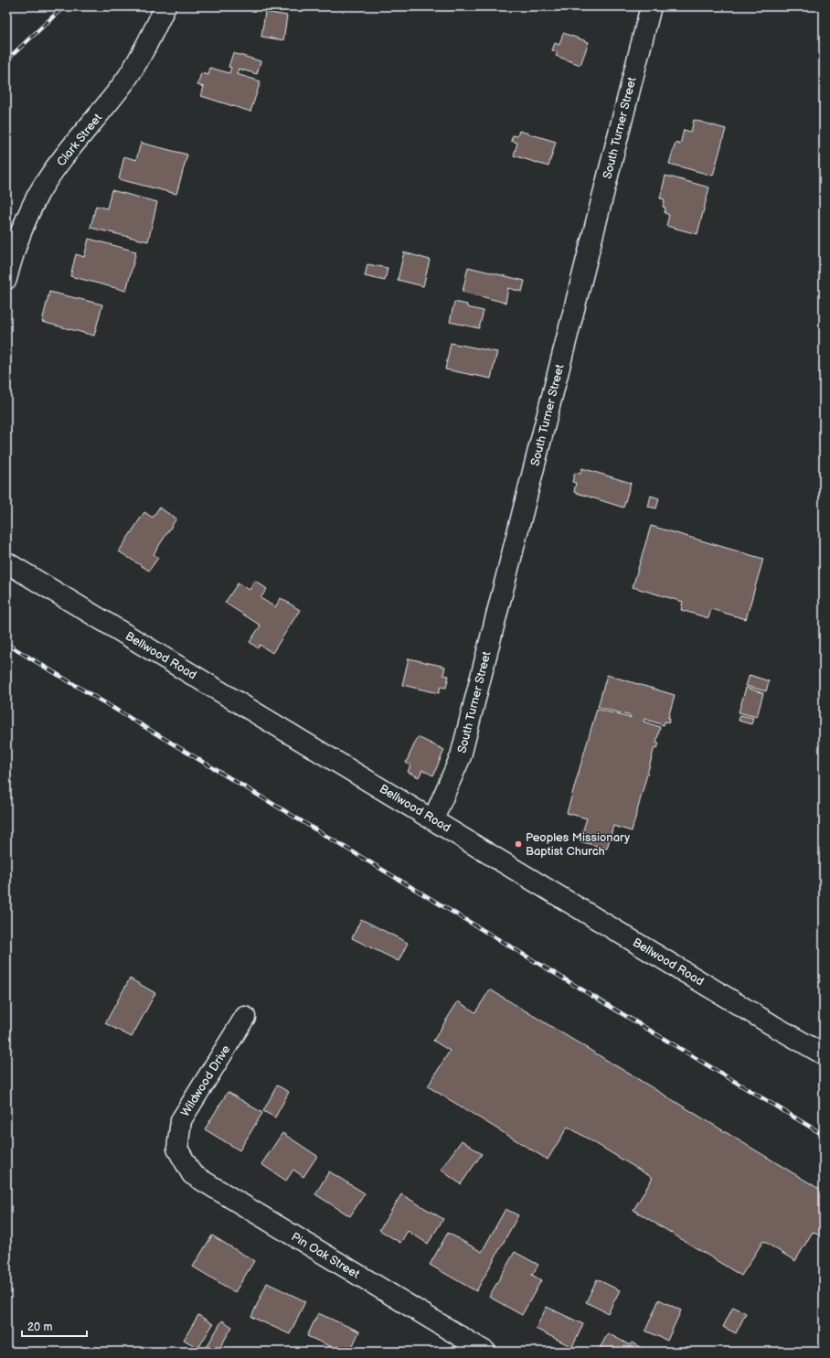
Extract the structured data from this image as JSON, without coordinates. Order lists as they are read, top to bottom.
{
  "streets": {
    "street": [
      "South Turner Street",
      "Clark Street",
      "Bellwood Road",
      "Wildwood Drive",
      "Pin Oak Street"
    ]
  },
  "crossings": [
    ["South Turner Street", "Bellwood Road"],
    ["Wildwood Drive", "Pin Oak Street"]
  ],
  "places": ["Peoples Missionary Baptist Church"],
  "scale_bar": "20 m"
}
